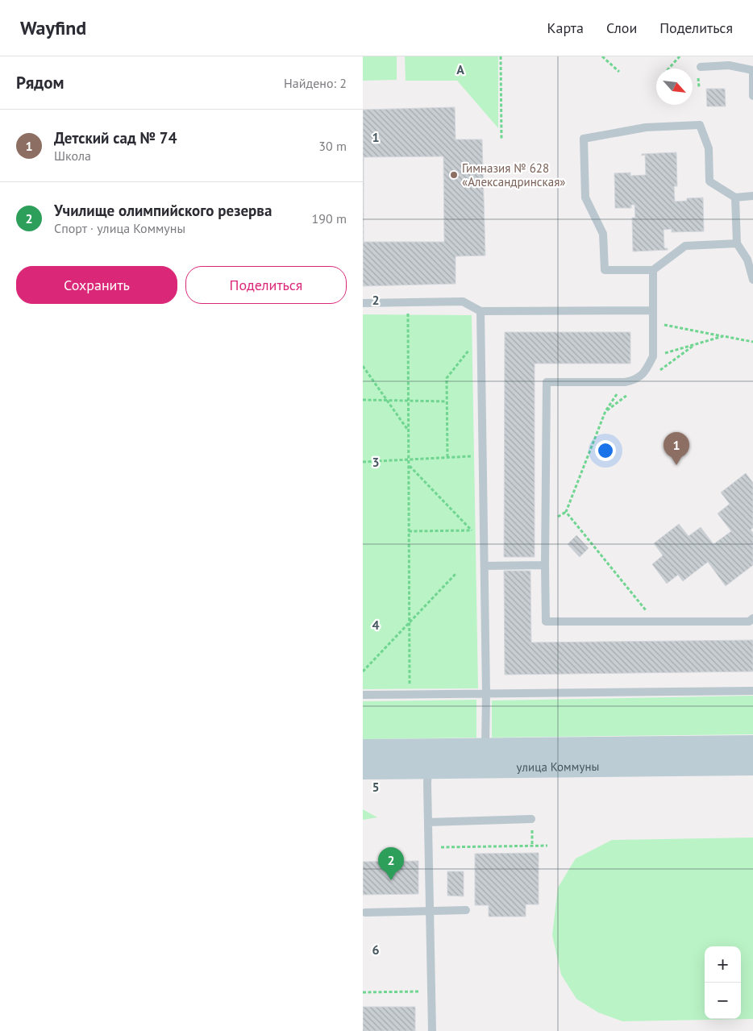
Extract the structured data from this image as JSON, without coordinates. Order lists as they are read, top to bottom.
{
  "streets": {
    "main road": ["улица Коммуны"]
  },
  "places": ["Гимназия № 628 «Александринская»"],
  "north": "bottom right",
  "page": {
    "header": "Wayfind",
    "nav": ["Карта", "Слои", "Поделиться"],
    "heading": ["Рядом", "Найдено: 2"],
    "list": [
      {
        "mark": "1",
        "name": "Детский сад № 74",
        "note": "Школа",
        "value": "30 m"
      },
      {
        "mark": "2",
        "name": "Училище олимпийского резерва",
        "note": "Спорт · улица Коммуны",
        "value": "190 m"
      }
    ],
    "buttons": ["Сохранить", "Поделиться"],
    "pins": ["1", "2"],
    "map_buttons": ["+", "−"]
  },
  "grid": {
    "columns": ["A"],
    "rows": [
      "1",
      "2",
      "3",
      "4",
      "5",
      "6"
    ]
  }
}
